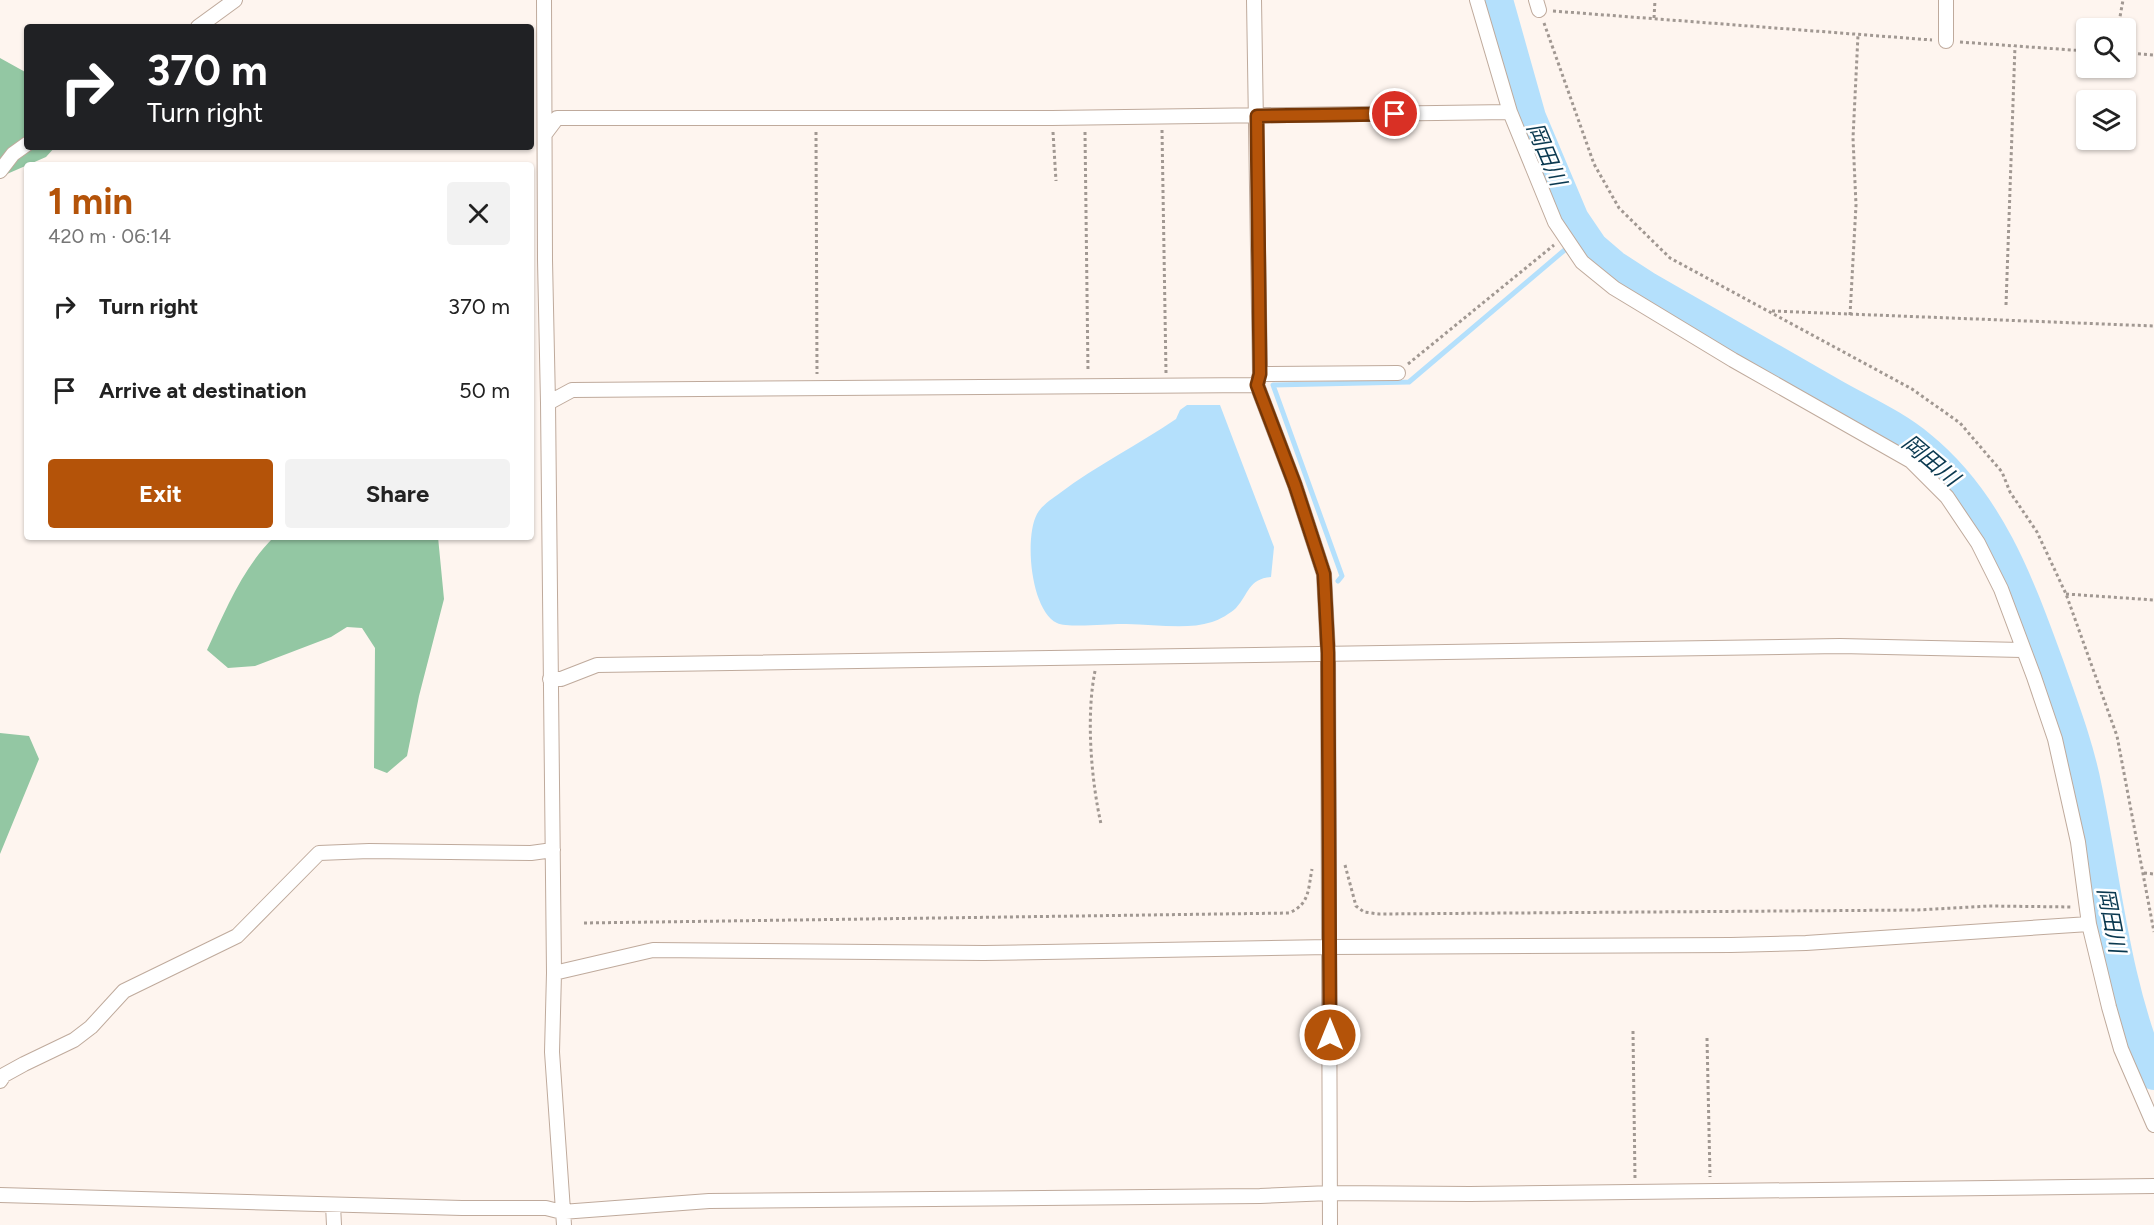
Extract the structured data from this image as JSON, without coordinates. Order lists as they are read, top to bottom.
{
  "water": ["岡田川"],
  "page": {
    "turn": ["370 m", "Turn right"],
    "heading": ["1 min", "420 m · 06:14"],
    "list": [
      {
        "name": "Turn right",
        "value": "370 m"
      },
      {
        "name": "Arrive at destination",
        "value": "50 m"
      }
    ],
    "buttons": ["Exit", "Share"]
  }
}
